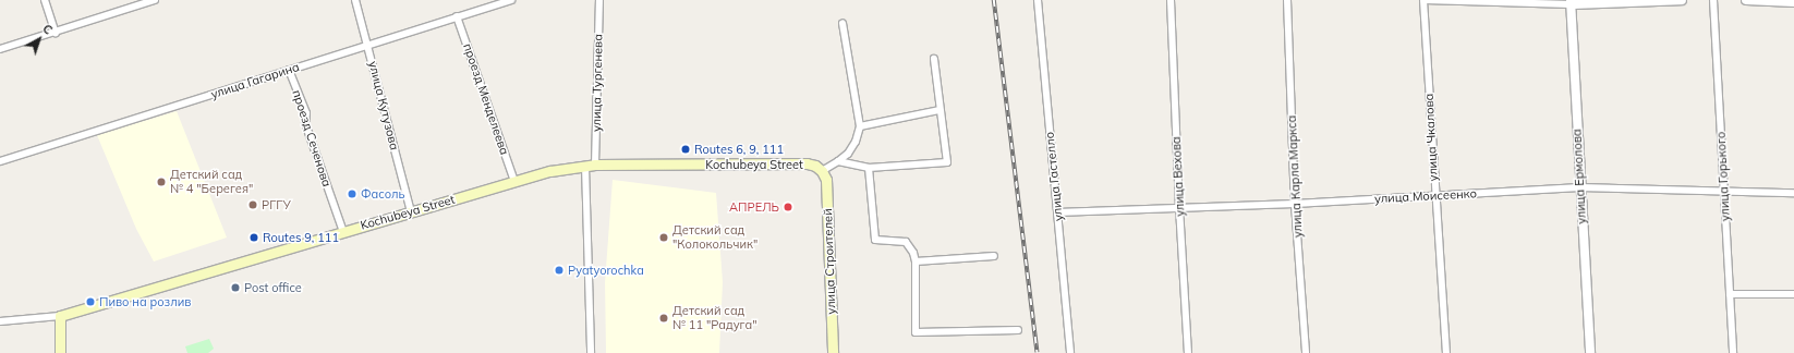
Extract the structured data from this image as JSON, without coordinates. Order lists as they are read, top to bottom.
{
  "streets": {
    "main road": ["Kochubeya Street", "улица Строителей"],
    "street": [
      "улица Гагарина",
      "улица Тургенева",
      "проезд Менделеева",
      "улица Кутузова",
      "улица Чкалова",
      "проезд Сеченова",
      "улица Гастелло",
      "улица Вехова",
      "улица Карла Маркса",
      "улица Ермолова",
      "улица Горького",
      "улица Моисеенко"
    ]
  },
  "crossings": [
    ["улица Гагарина", "проезд Менделеева"],
    ["улица Гагарина", "улица Кутузова"],
    ["улица Гагарина", "проезд Сеченова"],
    ["улица Тургенева", "Kochubeya Street"],
    ["проезд Менделеева", "Kochubeya Street"],
    ["улица Кутузова", "Kochubeya Street"],
    ["улица Чкалова", "улица Моисеенко"],
    ["проезд Сеченова", "Kochubeya Street"],
    ["Kochubeya Street", "улица Строителей"],
    ["улица Гастелло", "улица Моисеенко"],
    ["улица Вехова", "улица Моисеенко"],
    ["улица Карла Маркса", "улица Моисеенко"],
    ["улица Ермолова", "улица Моисеенко"],
    ["улица Горького", "улица Моисеенко"]
  ],
  "places": [
    "Routes 6, 9, 111",
    "Детский сад № 4 \"Берегея\"",
    "Фасоль",
    "РГГУ",
    "АПРЕЛЬ",
    "Routes 9, 111",
    "Детский сад \"Колокольчик\"",
    "Pyatyorochka",
    "Post office",
    "Пиво на розлив",
    "Детский сад № 11 \"Радуга\""
  ],
  "north": "top right"
}
